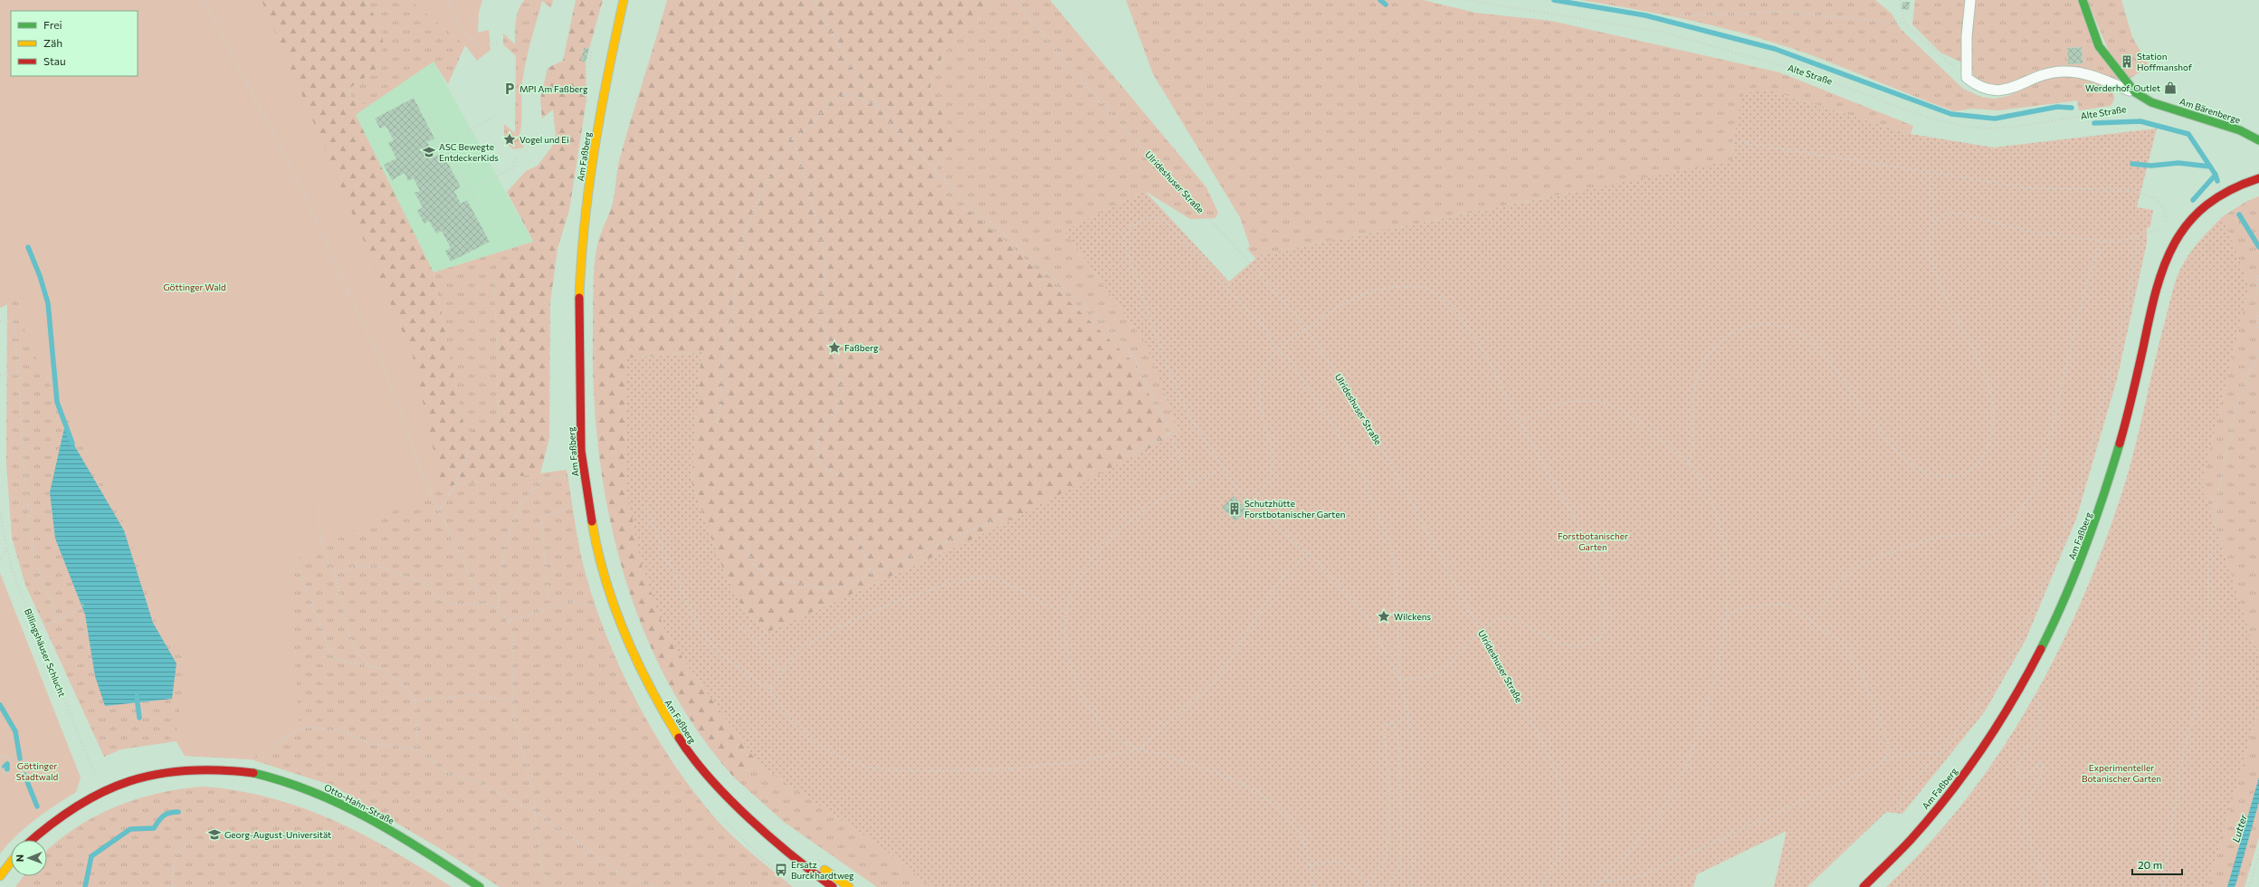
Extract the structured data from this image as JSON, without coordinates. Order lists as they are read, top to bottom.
{
  "streets": {
    "street": ["Am Bärenberge", "Am Faßberg", "Otto-Hahn-Straße"],
    "path": ["Alte Straße", "Ulrideshuser Straße", "Billingshäuser Schlucht"]
  },
  "crossings": [
    ["Alte Straße", "Am Bärenberge"],
    ["Billingshäuser Schlucht", "Otto-Hahn-Straße"]
  ],
  "water": ["Lutter"],
  "parks": [
    "Göttinger Wald",
    "Forstbotanischer Garten",
    "Göttinger Stadtwald",
    "Experimenteller Botanischer Garten"
  ],
  "places": {
    "building": ["Station Hoffmanshof", "Schutzhütte Forstbotanischer Garten"],
    "shop": ["Werderhof-Outlet"],
    "parking": ["MPI Am Faßberg"],
    "place": ["Vogel und Ei", "Faßberg", "Wilckens"],
    "school or university": ["ASC Bewegte EntdeckerKids", "Georg-August-Universität"],
    "bus stop": ["Ersatz Burckhardtweg"]
  },
  "legend": ["Frei", "Zäh", "Stau"],
  "scale_bar": "20 m",
  "north": "left"
}
